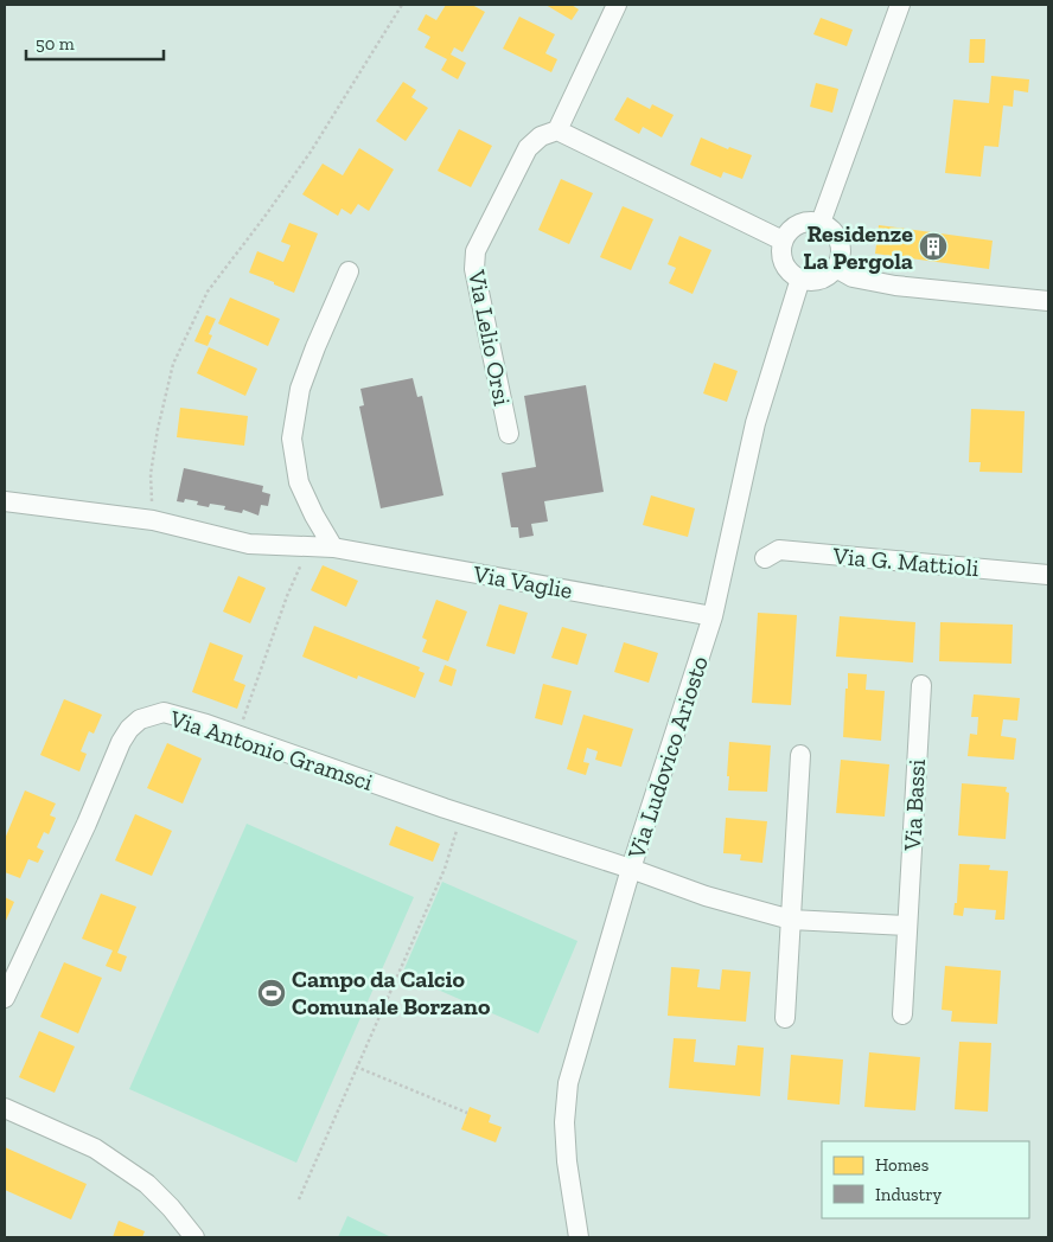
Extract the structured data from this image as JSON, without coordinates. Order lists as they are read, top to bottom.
{
  "streets": {
    "street": [
      "Via Lelio Orsi",
      "Via G. Mattioli",
      "Via Vaglie",
      "Via Antonio Gramsci",
      "Via Ludovico Ariosto",
      "Via Bassi"
    ]
  },
  "crossings": [
    ["Via Vaglie", "Via Ludovico Ariosto"],
    ["Via Antonio Gramsci", "Via Ludovico Ariosto"]
  ],
  "places": {
    "building": ["Residenze La Pergola"],
    "sports": ["Campo da Calcio Comunale Borzano"]
  },
  "legend": ["Homes", "Industry"],
  "scale_bar": "50 m"
}
